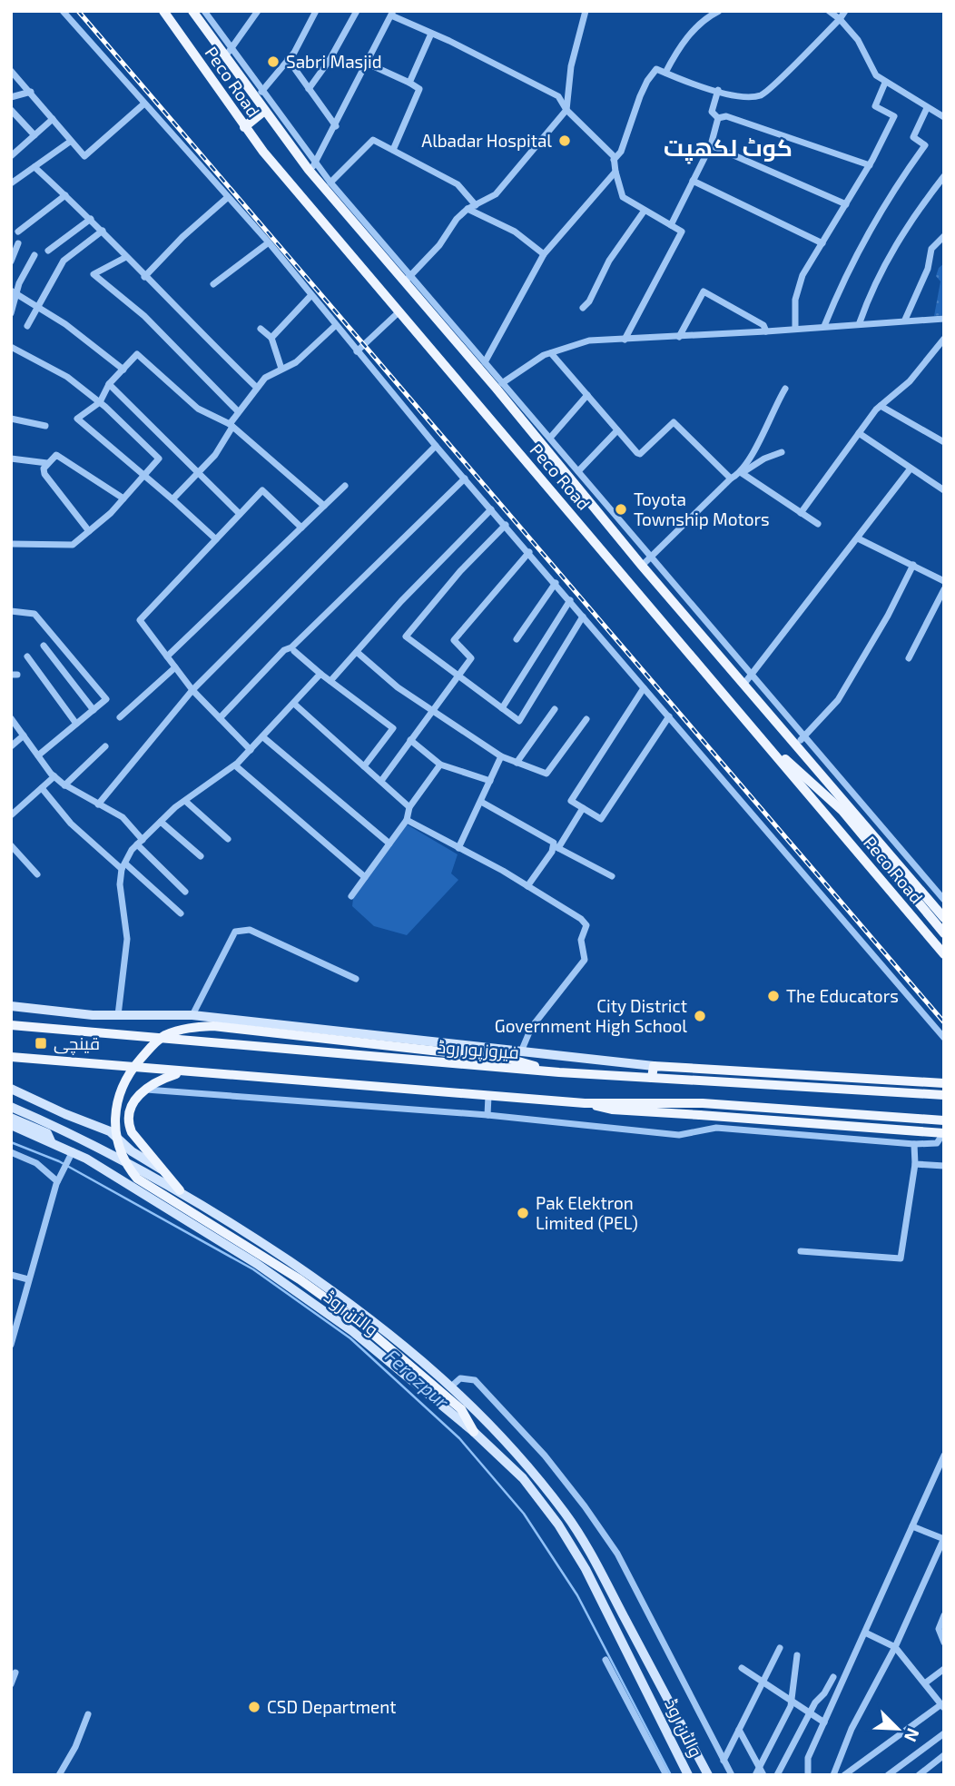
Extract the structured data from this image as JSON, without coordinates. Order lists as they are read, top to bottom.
{
  "streets": {
    "main road": ["Peco Road", "فیروزپور روڈ", "والٹن روڈ"]
  },
  "districts": ["کوٹ لکھپت"],
  "water": ["Ferozpur"],
  "places": {
    "other": [
      "Sabri Masjid",
      "Albadar Hospital",
      "Toyota Township Motors",
      "The Educators",
      "City District Government High School",
      "Pak Elektron Limited (PEL)",
      "CSD Department"
    ],
    "transit": ["قینچی"]
  },
  "north": "bottom right"
}
